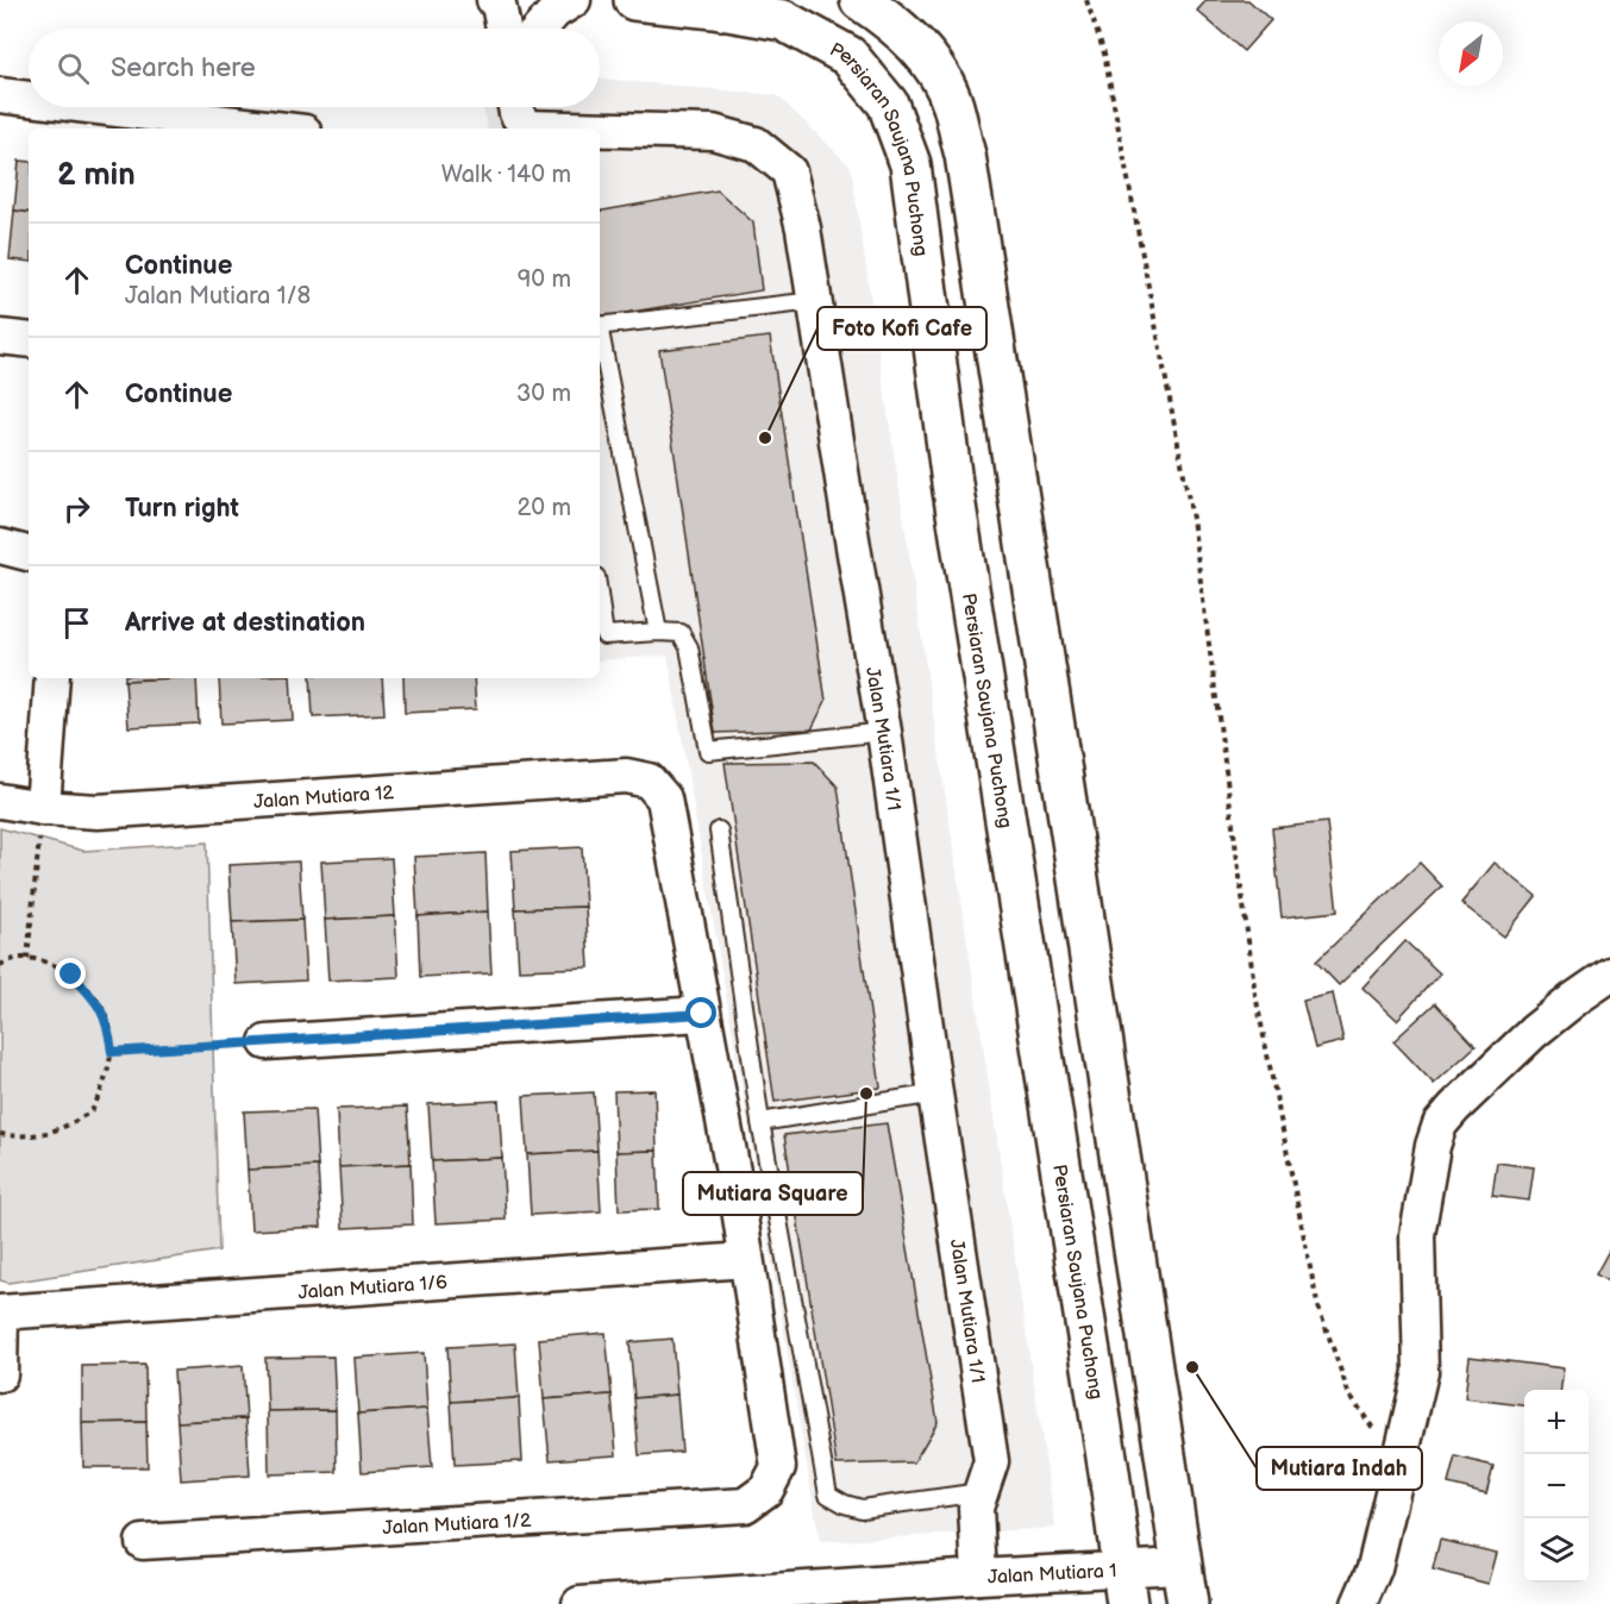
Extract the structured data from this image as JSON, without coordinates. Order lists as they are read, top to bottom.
{
  "streets": {
    "street": [
      "Persiaran Saujana Puchong",
      "Jalan Mutiara 1/1",
      "Jalan Mutiara 12",
      "Jalan Mutiara 1/6",
      "Jalan Mutiara 1/2",
      "Jalan Mutiara 1"
    ]
  },
  "crossings": [
    ["Persiaran Saujana Puchong", "Jalan Mutiara 1"],
    ["Jalan Mutiara 1/1", "Jalan Mutiara 1"],
    ["Jalan Mutiara 1/6", "Jalan Mutiara 1/2"]
  ],
  "places": ["Foto Kofi Cafe", "Mutiara Square", "Mutiara Indah"],
  "north": "bottom left",
  "page": {
    "search": "Search here",
    "heading": ["2 min", "Walk · 140 m"],
    "list": [
      ["Continue", "Jalan Mutiara 1/8", "90 m"],
      ["Continue", "30 m"],
      ["Turn right", "20 m"],
      "Arrive at destination"
    ],
    "map_buttons": ["+", "−"]
  }
}
